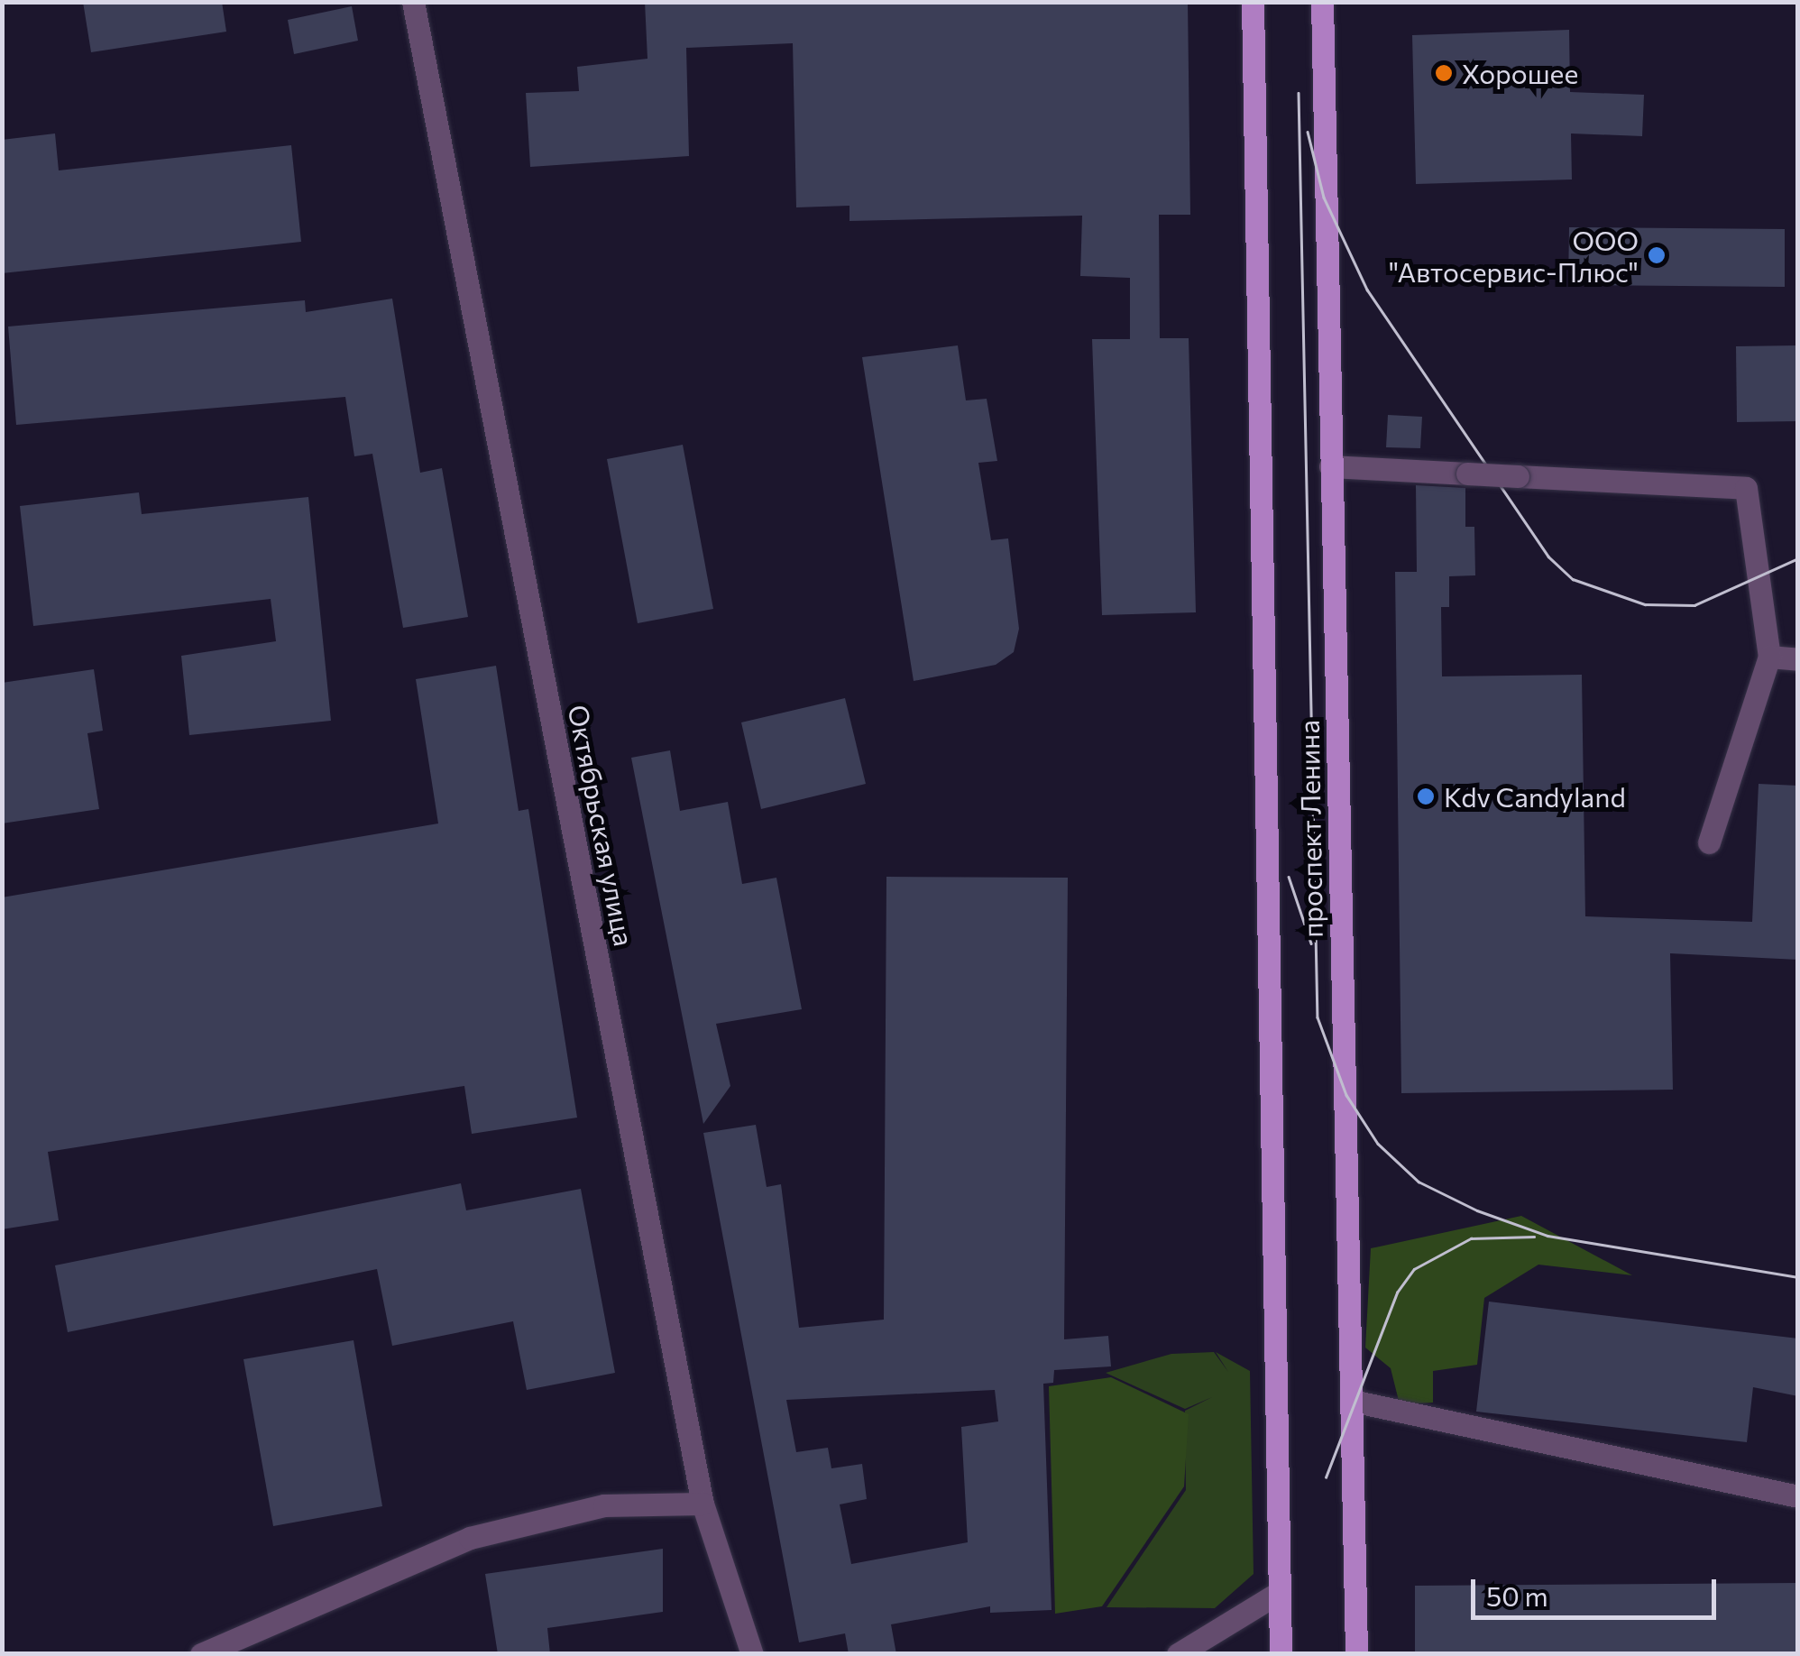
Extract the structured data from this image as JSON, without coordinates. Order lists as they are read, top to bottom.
{
  "streets": {
    "main road": ["проспект Ленина"],
    "street": ["Октябрьская улица"]
  },
  "places": ["Хорошее", "ООО \"Автосервис-Плюс\"", "Kdv Candyland"],
  "scale_bar": "50 m"
}
